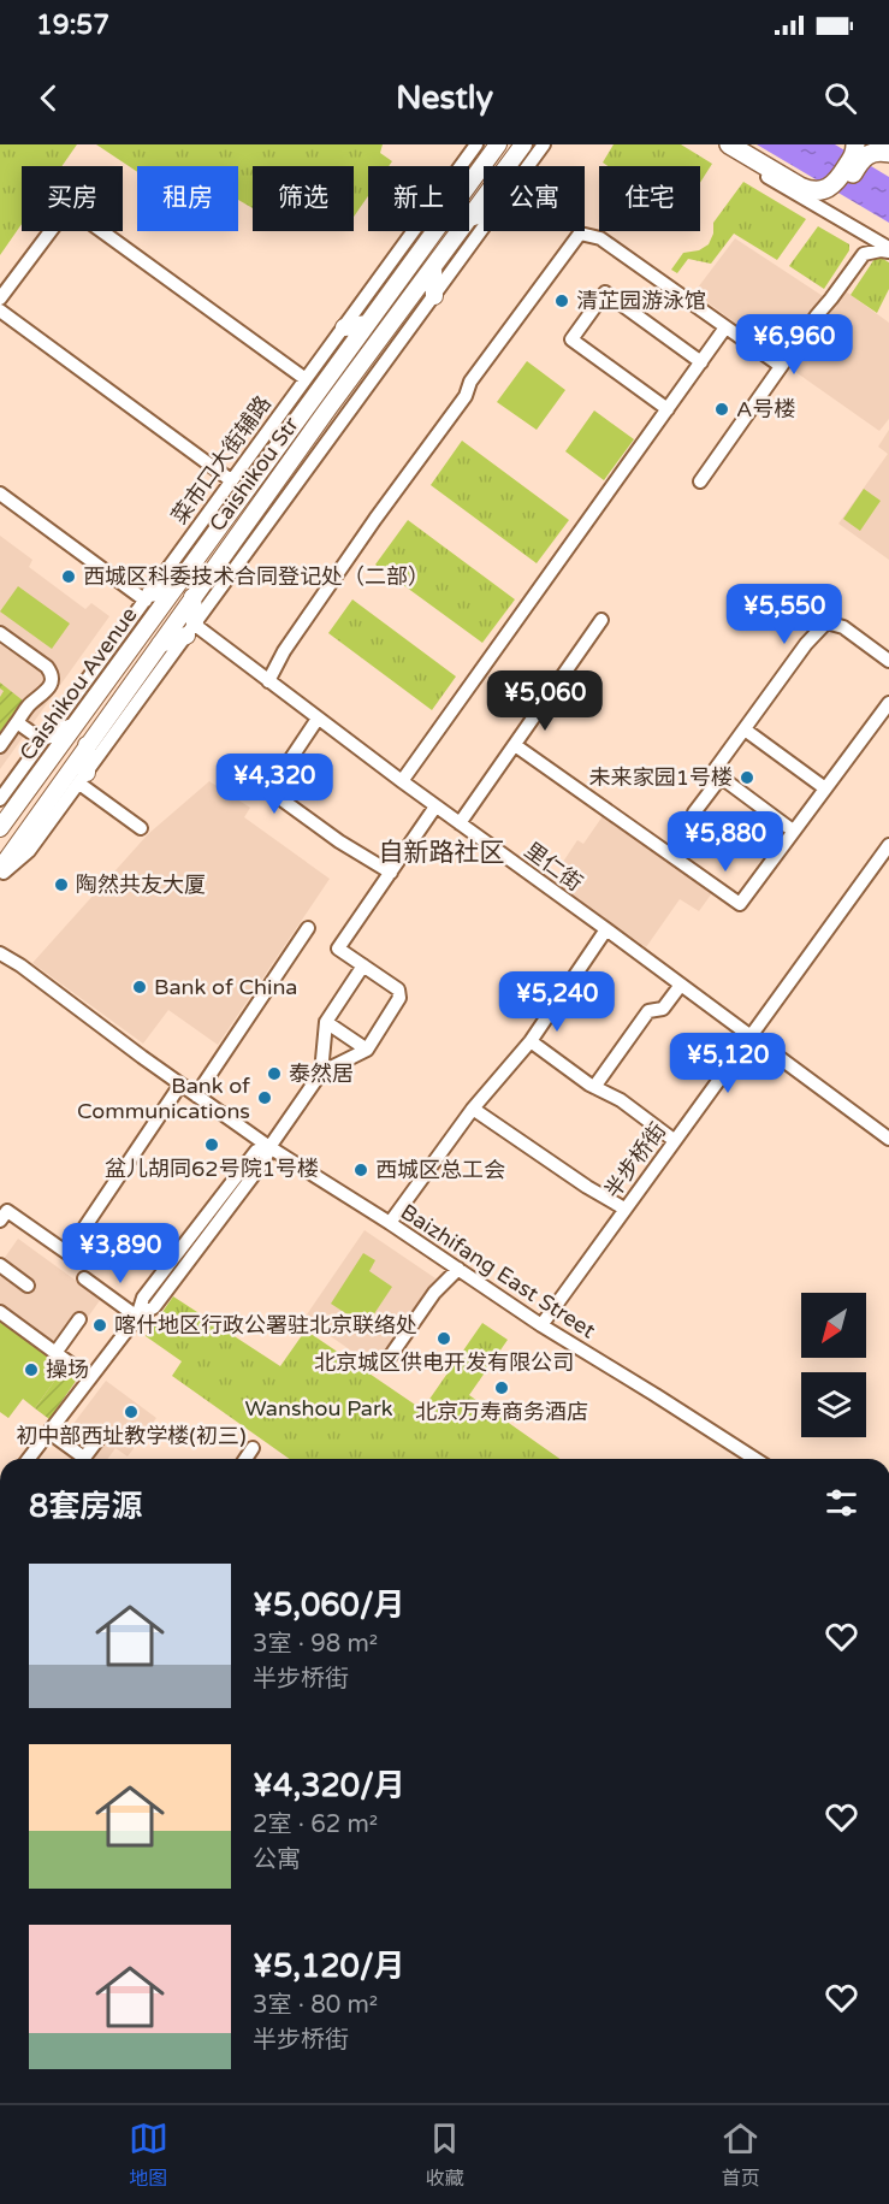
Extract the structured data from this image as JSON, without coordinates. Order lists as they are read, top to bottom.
{
  "streets": {
    "main road": ["Caishikou Str", "Caishikou Avenue"],
    "street": [
      "菜市口大街辅路",
      "里仁街",
      "半步桥街",
      "Baizhifang East Street"
    ]
  },
  "crossings": [
    ["里仁街", "半步桥街"],
    ["半步桥街", "Baizhifang East Street"]
  ],
  "districts": ["自新路社区"],
  "parks": ["Wanshou Park"],
  "places": [
    "清芷园游泳馆",
    "A号楼",
    "西城区科委技术合同登记处（二部）",
    "未来家园1号楼",
    "陶然共友大厦",
    "Bank of China",
    "泰然居",
    "Bank of Communications",
    "盆儿胡同62号院1号楼",
    "西城区总工会",
    "喀什地区行政公署驻北京联络处",
    "北京城区供电开发有限公司",
    "操场",
    "北京万寿商务酒店",
    "初中部西址教学楼(初三)"
  ],
  "north": "bottom left",
  "page": {
    "status": "19:57",
    "header": "Nestly",
    "chip": [
      "买房",
      "租房",
      "筛选",
      "新上",
      "公寓",
      "住宅"
    ],
    "price": [
      "¥6,960",
      "¥5,550",
      "¥5,060",
      "¥4,320",
      "¥5,880",
      "¥5,240",
      "¥5,120",
      "¥3,890"
    ],
    "heading": "8套房源",
    "list": [
      {
        "name": "¥5,060/月",
        "note": "3室 · 98 m² · 半步桥街"
      },
      {
        "name": "¥4,320/月",
        "note": "2室 · 62 m² · 公寓"
      },
      {
        "name": "¥5,120/月",
        "note": "3室 · 80 m² · 半步桥街"
      }
    ],
    "tabs": ["地图", "收藏", "首页"]
  }
}
